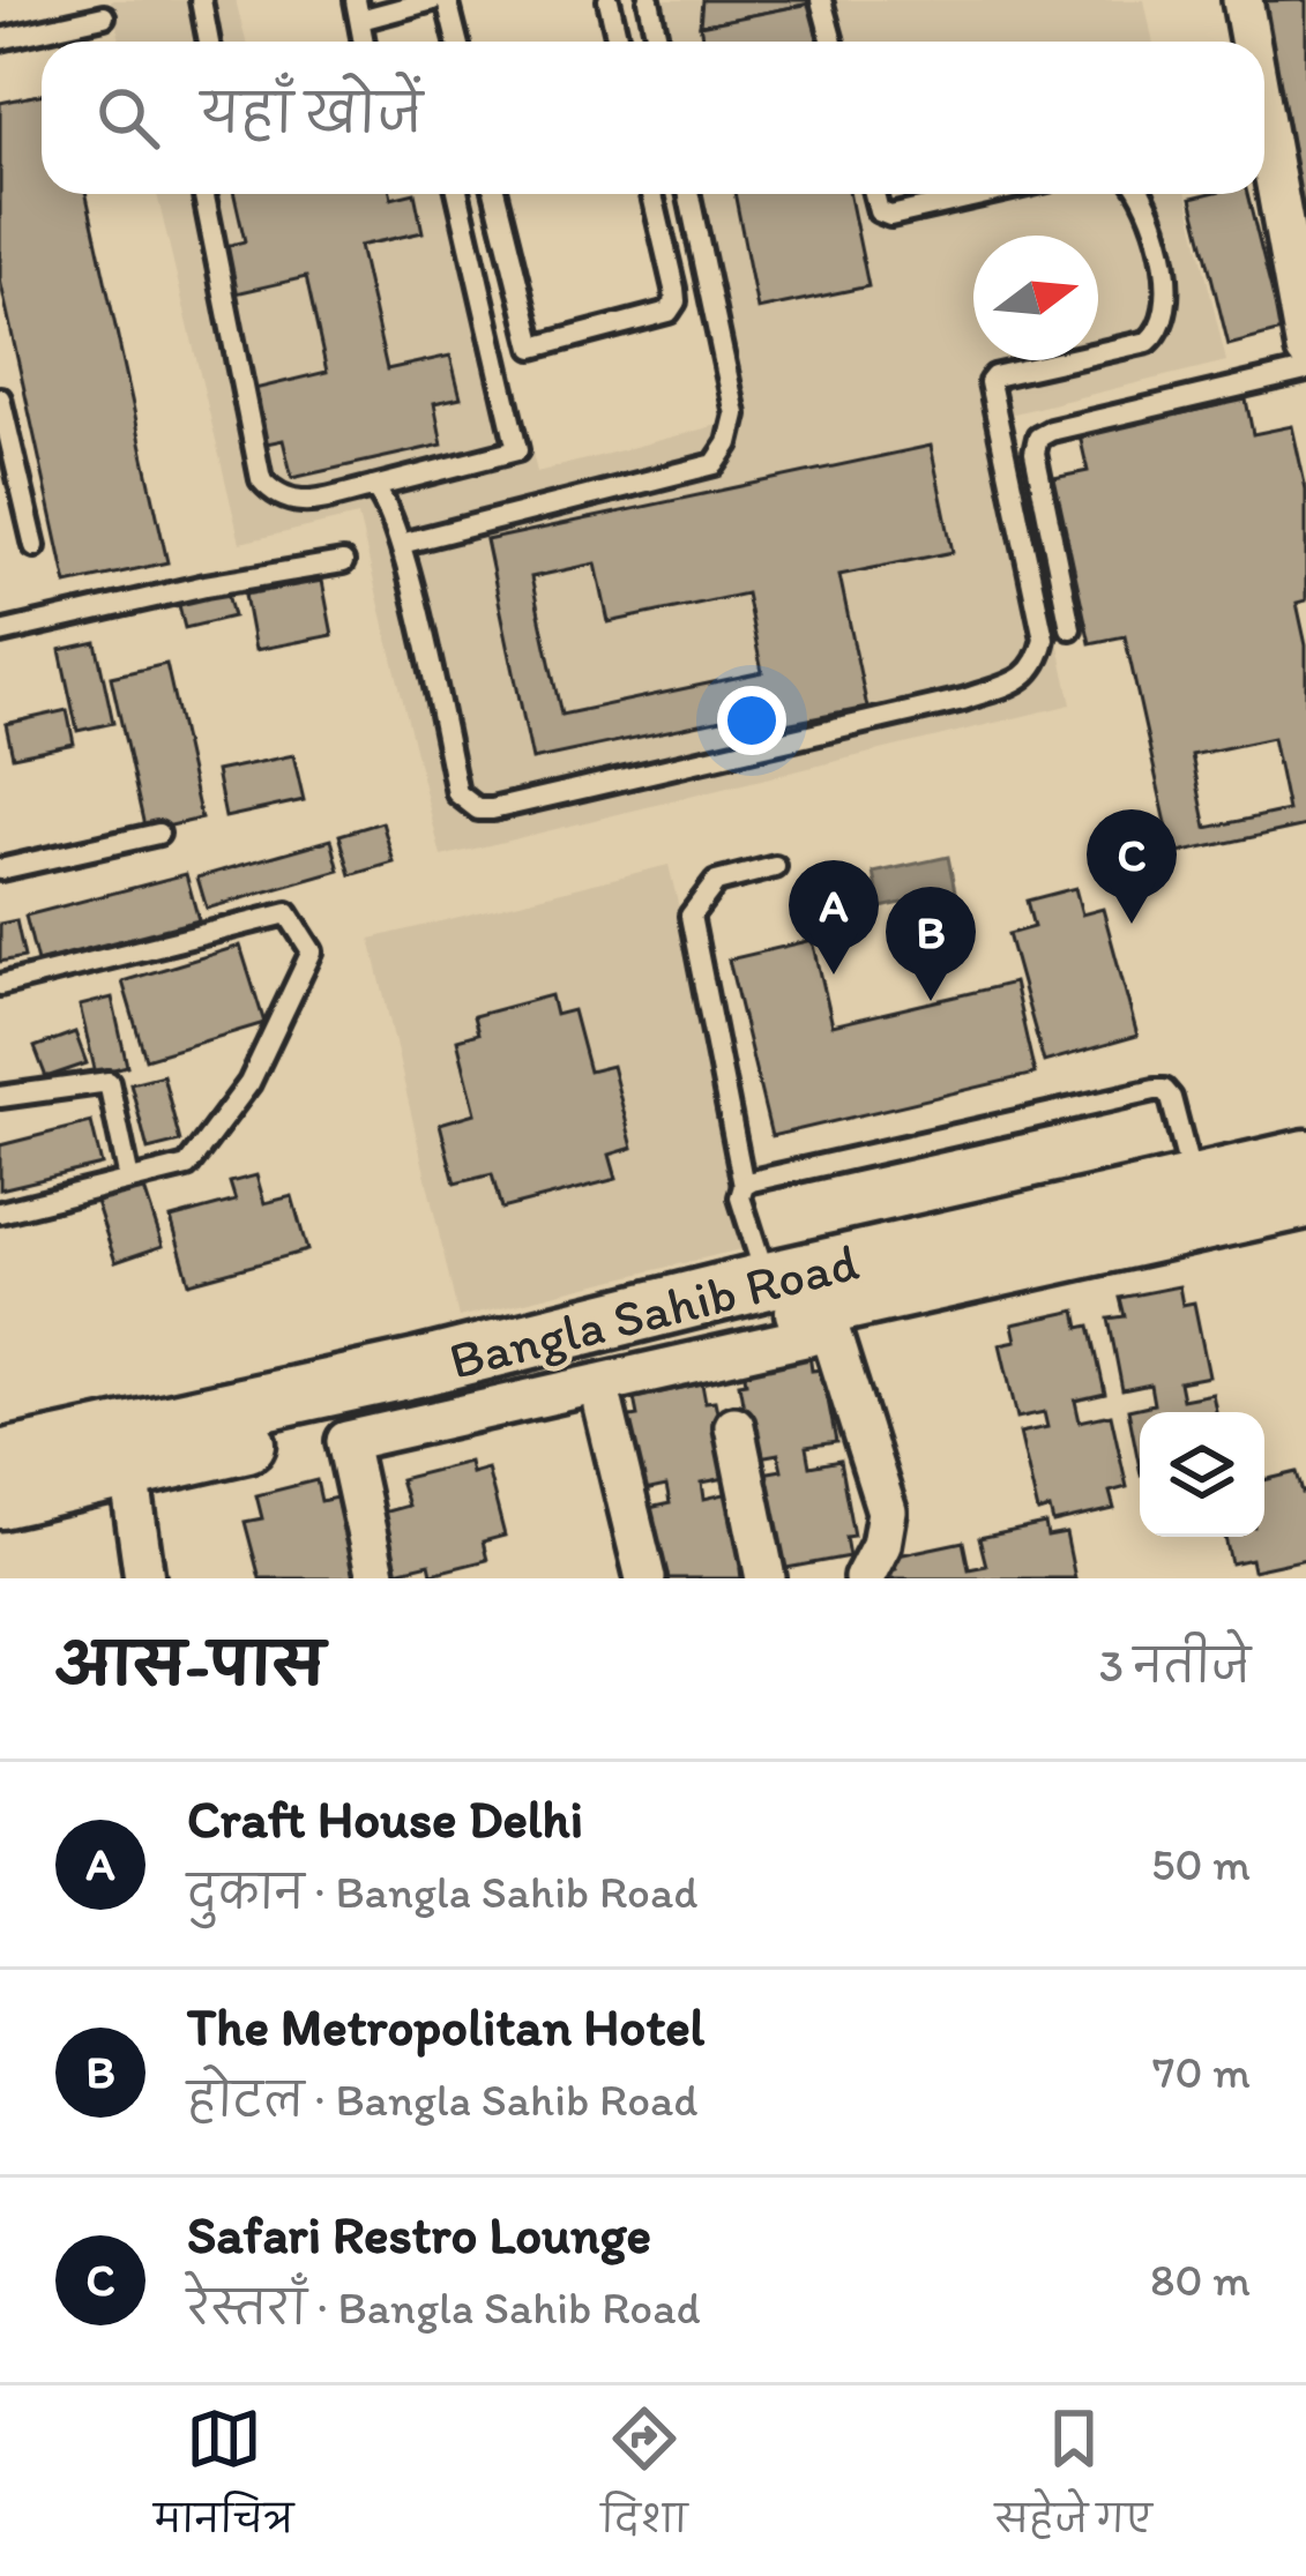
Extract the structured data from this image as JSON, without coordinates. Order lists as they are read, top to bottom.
{
  "streets": {
    "street": ["Bangla Sahib Road"]
  },
  "north": "right",
  "page": {
    "search": "यहाँ खोजें",
    "pins": ["C", "A", "B"],
    "heading": ["आस-पास", "3 नतीजे"],
    "list": [
      {
        "mark": "A",
        "name": "Craft House Delhi",
        "note": "दुकान · Bangla Sahib Road",
        "value": "50 m"
      },
      {
        "mark": "B",
        "name": "The Metropolitan Hotel",
        "note": "होटल · Bangla Sahib Road",
        "value": "70 m"
      },
      {
        "mark": "C",
        "name": "Safari Restro Lounge",
        "note": "रेस्तराँ · Bangla Sahib Road",
        "value": "80 m"
      }
    ],
    "nav": ["मानचित्र", "दिशा", "सहेजे गए"]
  }
}
